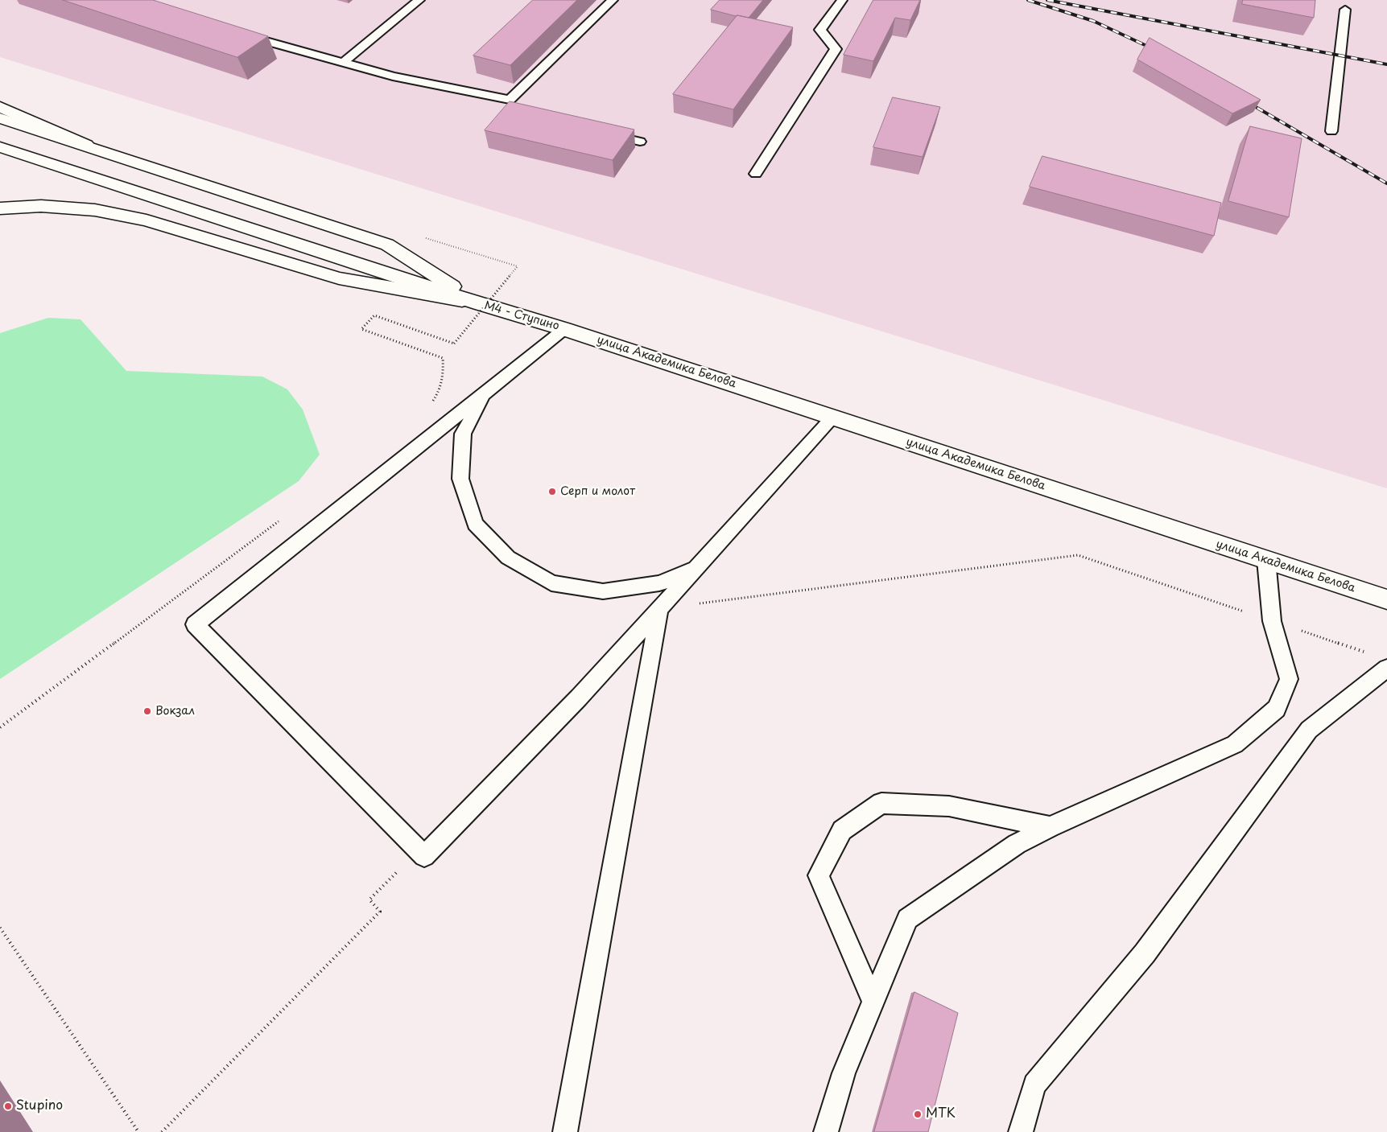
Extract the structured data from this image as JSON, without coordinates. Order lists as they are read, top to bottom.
{
  "streets": {
    "main road": ["М4 - Ступино", "улица Академика Белова"]
  },
  "crossings": [
    ["М4 - Ступино", "улица Академика Белова"]
  ],
  "places": [
    "Серп и молот",
    "Вокзал",
    "Stupino",
    "МТК"
  ]
}
